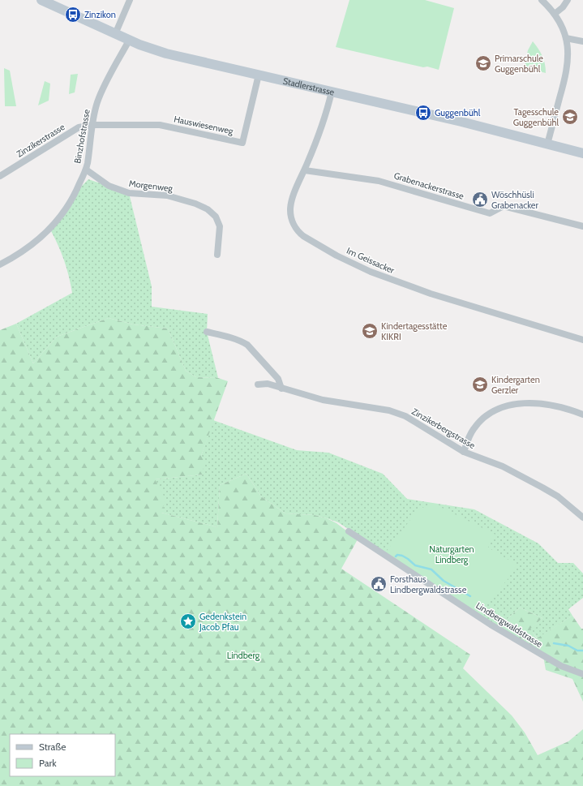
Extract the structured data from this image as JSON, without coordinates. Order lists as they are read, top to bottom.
{
  "streets": {
    "main road": ["Stadlerstrasse"],
    "street": [
      "Hauswiesenweg",
      "Binzhofstrasse",
      "Zinzikerstrasse",
      "Morgenweg",
      "Grabenackerstrasse",
      "Im Geissacker",
      "Zinzikerbergstrasse",
      "Lindbergwaldstrasse"
    ]
  },
  "crossings": [
    ["Stadlerstrasse", "Hauswiesenweg"],
    ["Stadlerstrasse", "Binzhofstrasse"],
    ["Stadlerstrasse", "Im Geissacker"],
    ["Hauswiesenweg", "Binzhofstrasse"],
    ["Hauswiesenweg", "Zinzikerstrasse"],
    ["Binzhofstrasse", "Zinzikerstrasse"],
    ["Binzhofstrasse", "Morgenweg"],
    ["Grabenackerstrasse", "Im Geissacker"]
  ],
  "parks": ["Naturgarten Lindberg", "Lindberg"],
  "places": {
    "bus stop": ["Zinzikon", "Guggenbühl"],
    "school or university": [
      "Primarschule Guggenbühl",
      "Tagesschule Guggenbühl",
      "Kindertagesstätte KIKRI",
      "Kindergarten Gerzler"
    ],
    "public building": ["Wöschhüsli Grabenacker", "Forsthaus Lindbergwaldstrasse"],
    "place": ["Gedenkstein Jacob Pfau"]
  },
  "legend": ["Straße", "Park"]
}
